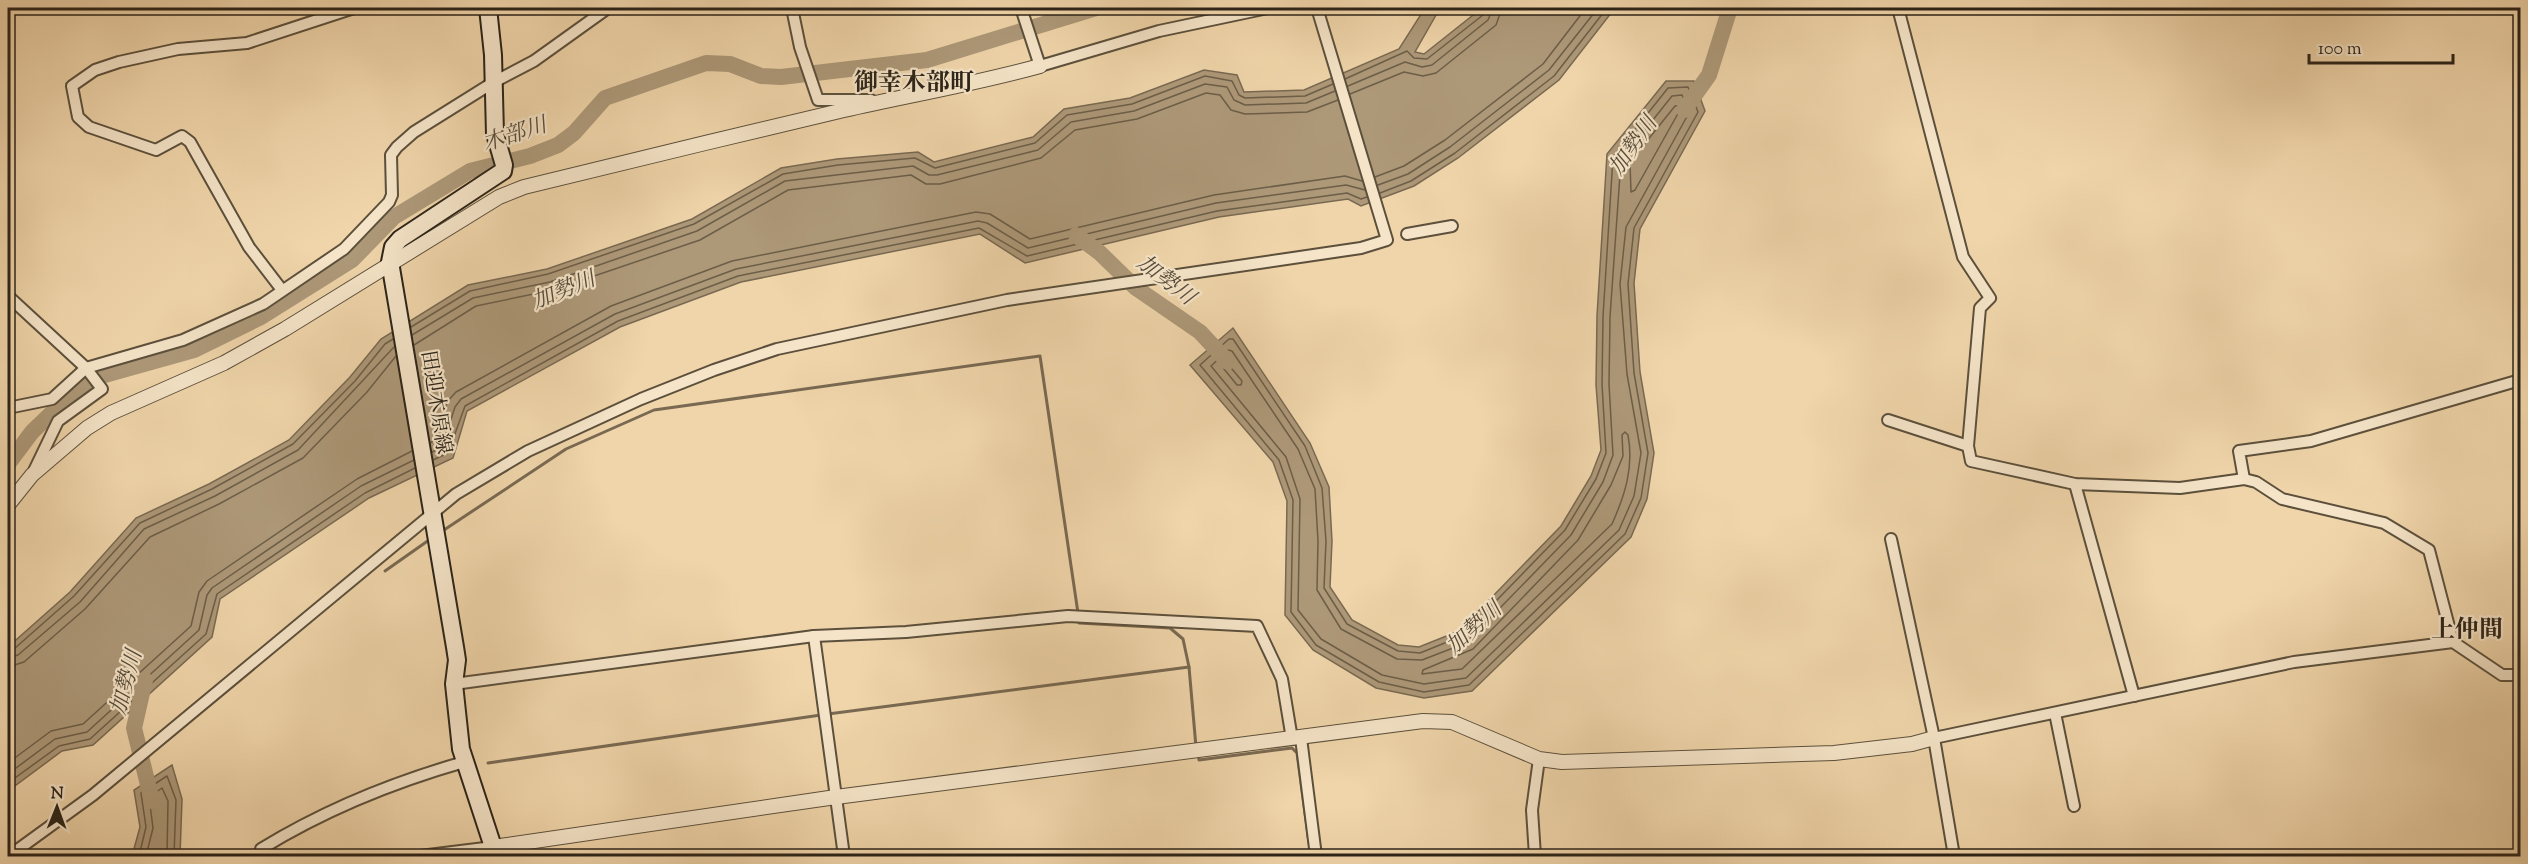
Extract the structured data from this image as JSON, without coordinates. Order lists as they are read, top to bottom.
{
  "streets": {
    "main road": ["田迎木原線"]
  },
  "districts": ["御幸木部町", "上仲間"],
  "water": ["木部川", "加勢川"],
  "scale_bar": "100 m",
  "north": "top"
}
